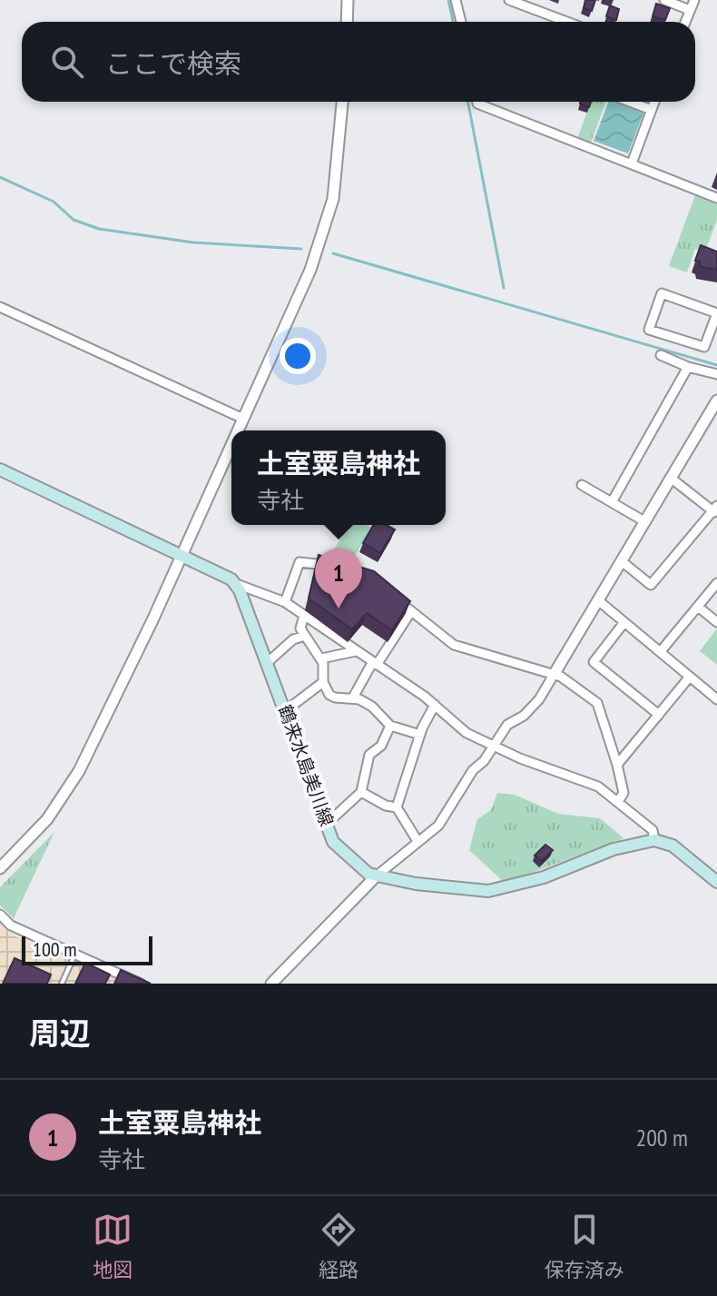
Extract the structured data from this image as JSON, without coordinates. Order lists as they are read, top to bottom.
{
  "streets": {
    "main road": ["鶴来水島美川線"]
  },
  "scale_bar": "100 m",
  "page": {
    "search": "ここで検索",
    "popup": ["土室粟島神社", "寺社"],
    "pins": "1",
    "scale": "100 m",
    "heading": "周辺",
    "list": [
      {
        "mark": "1",
        "name": "土室粟島神社",
        "note": "寺社",
        "value": "200 m"
      }
    ],
    "nav": ["地図", "経路", "保存済み"]
  }
}
